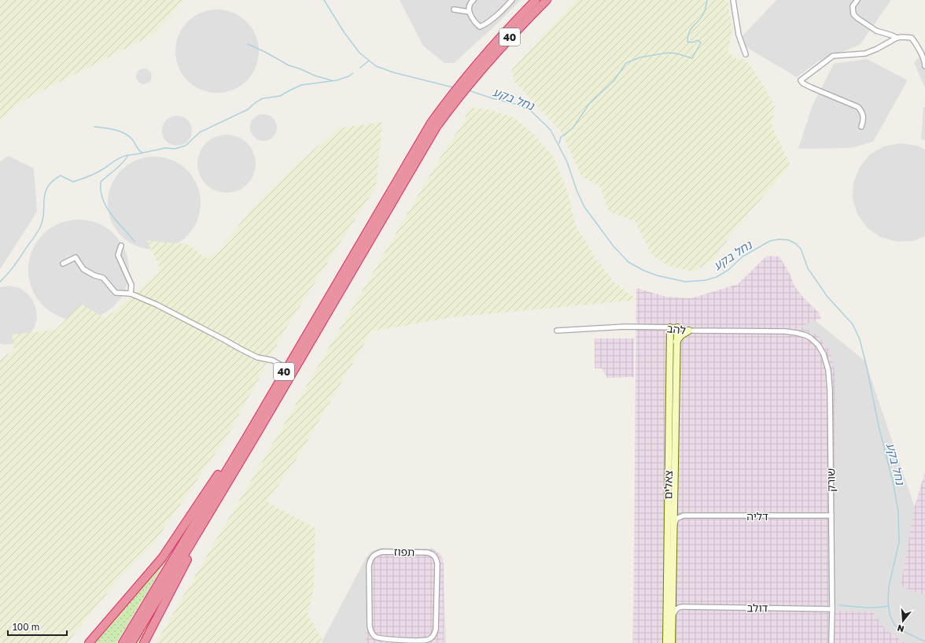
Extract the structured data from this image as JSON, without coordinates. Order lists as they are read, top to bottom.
{
  "streets": {
    "highway": ["40"],
    "street": [
      "להב",
      "שורק",
      "צאלים",
      "דליה",
      "תפוז",
      "דולב"
    ]
  },
  "crossings": [
    ["להב", "שורק"],
    ["להב", "צאלים"],
    ["שורק", "דליה"],
    ["שורק", "דולב"]
  ],
  "water": ["נחל בקע"],
  "scale_bar": "100 m",
  "north": "bottom"
}
